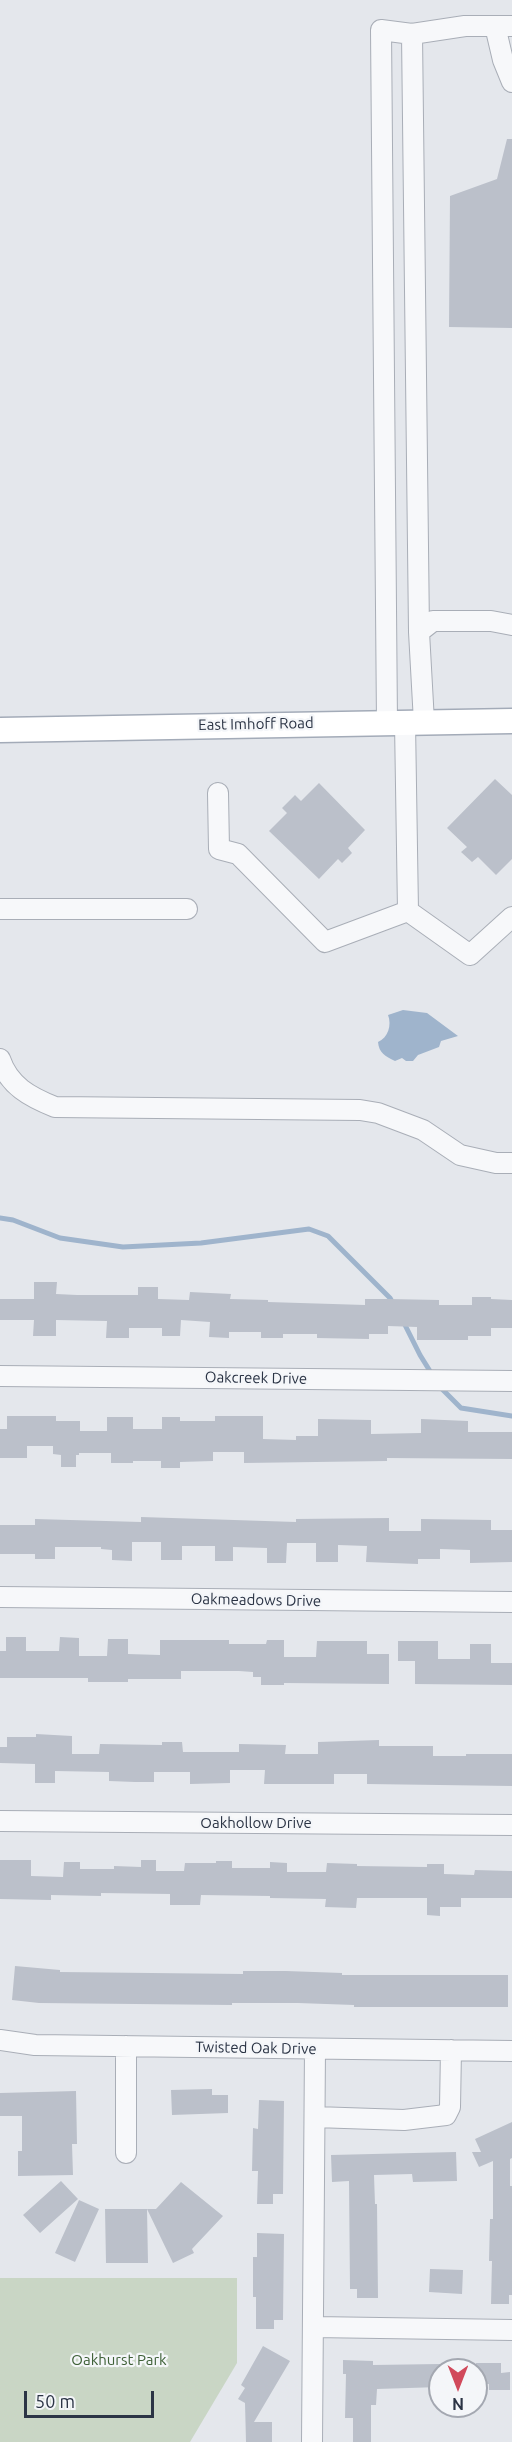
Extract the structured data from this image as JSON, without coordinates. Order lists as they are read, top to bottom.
{
  "streets": {
    "main road": ["East Imhoff Road"],
    "street": [
      "Oakcreek Drive",
      "Oakmeadows Drive",
      "Oakhollow Drive",
      "Twisted Oak Drive"
    ]
  },
  "parks": ["Oakhurst Park"],
  "scale_bar": "50 m",
  "north": "bottom"
}
